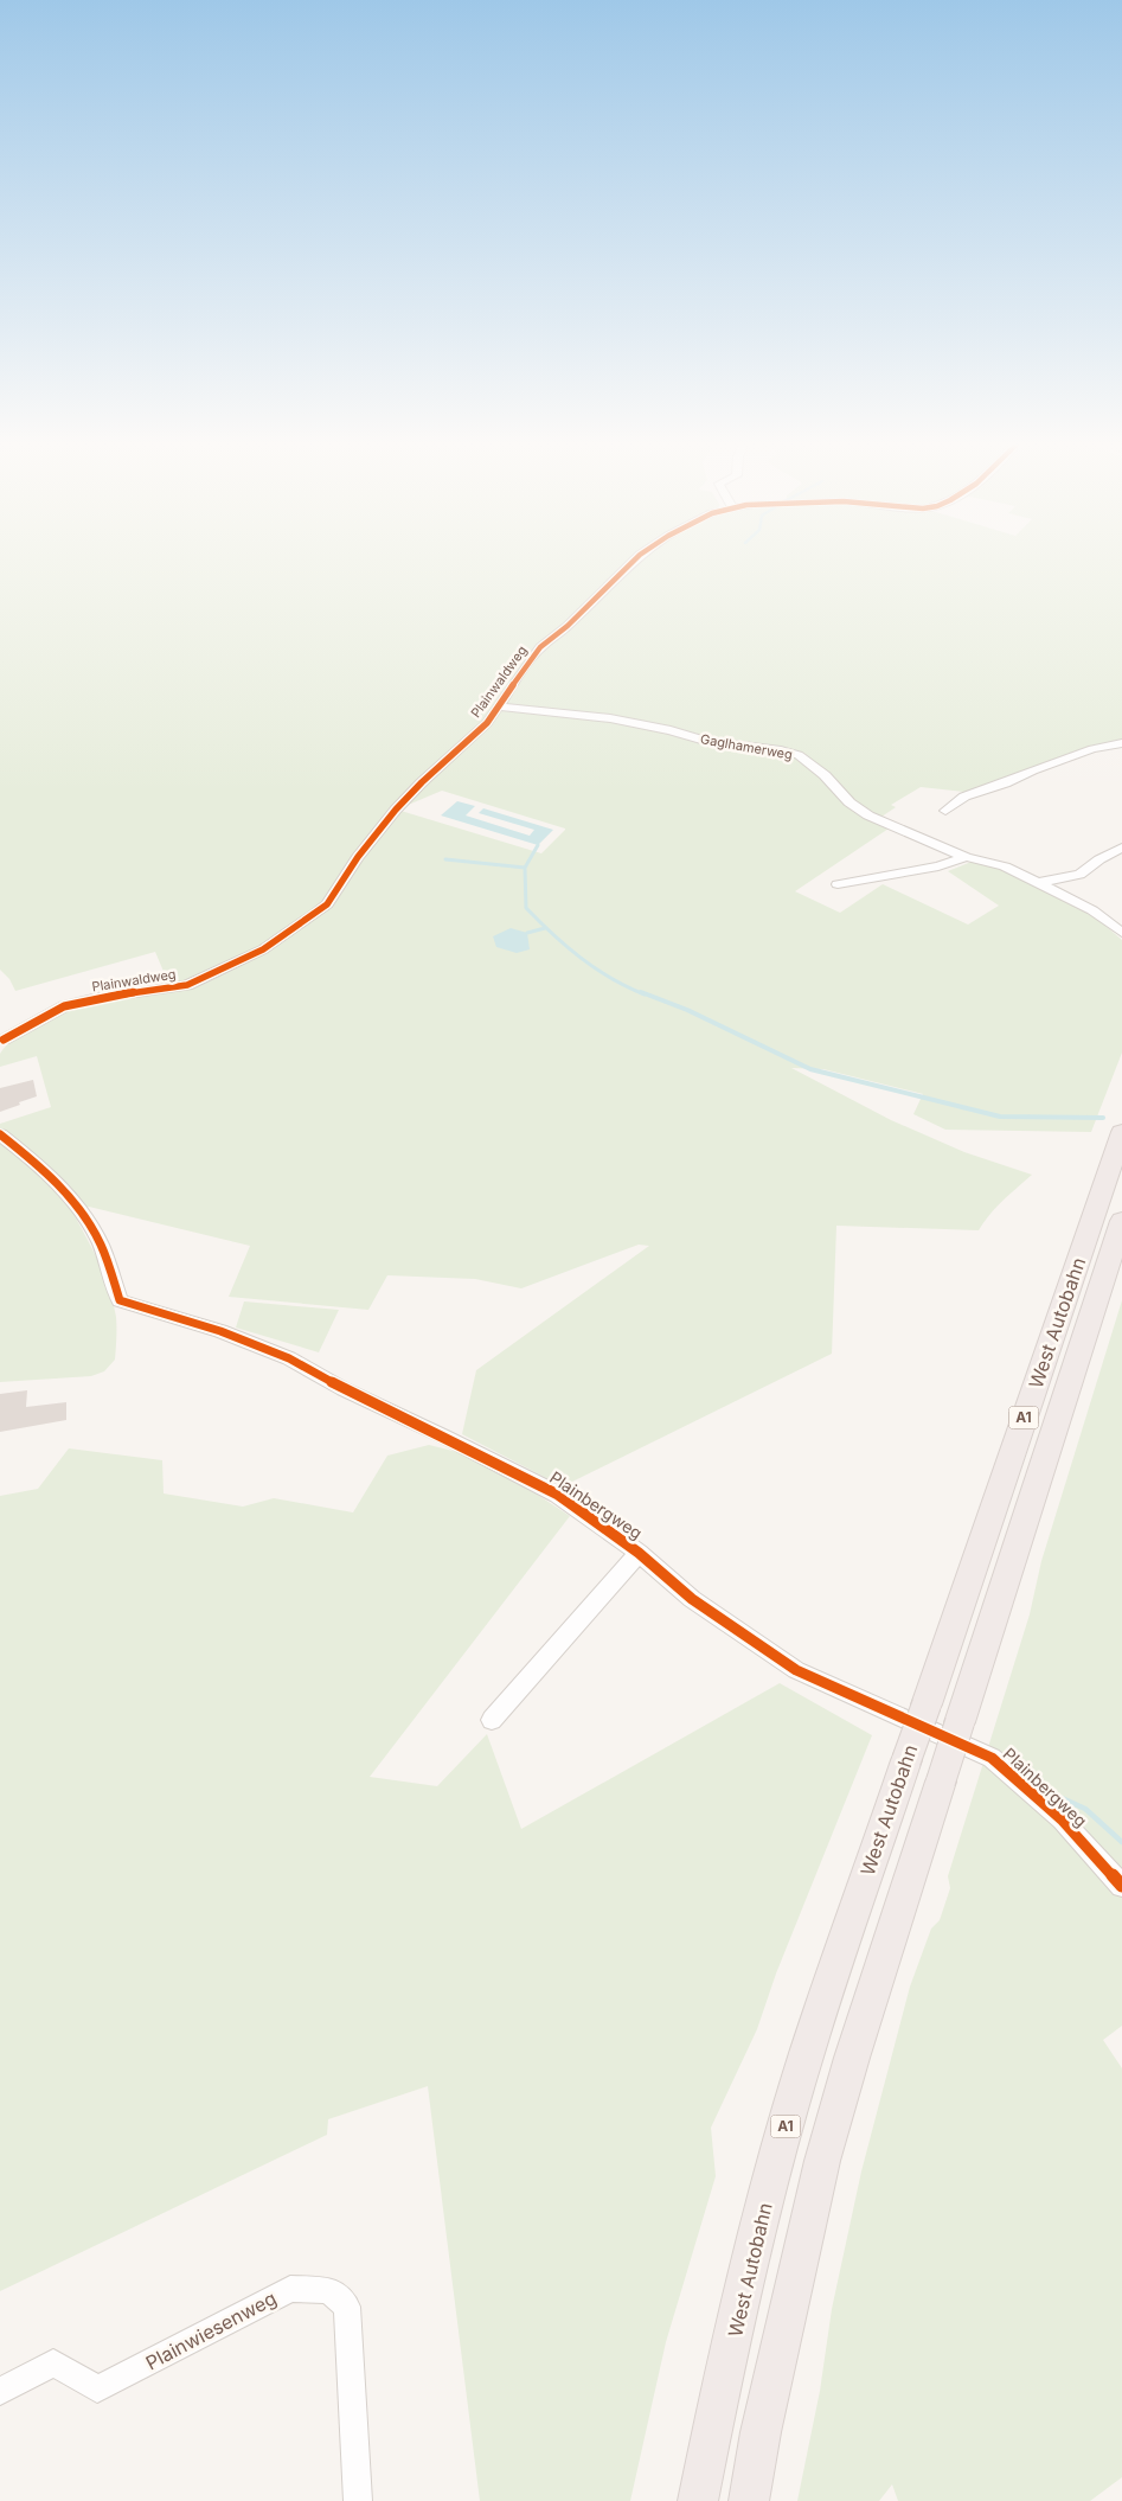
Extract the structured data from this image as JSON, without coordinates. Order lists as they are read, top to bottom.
{
  "streets": {
    "highway": ["West Autobahn", "A1"],
    "street": [
      "Plainwaldweg",
      "Gaglhamerweg",
      "Plainbergweg",
      "Plainwiesenweg"
    ]
  },
  "crossings": [
    ["Plainwaldweg", "Gaglhamerweg"]
  ]
}
